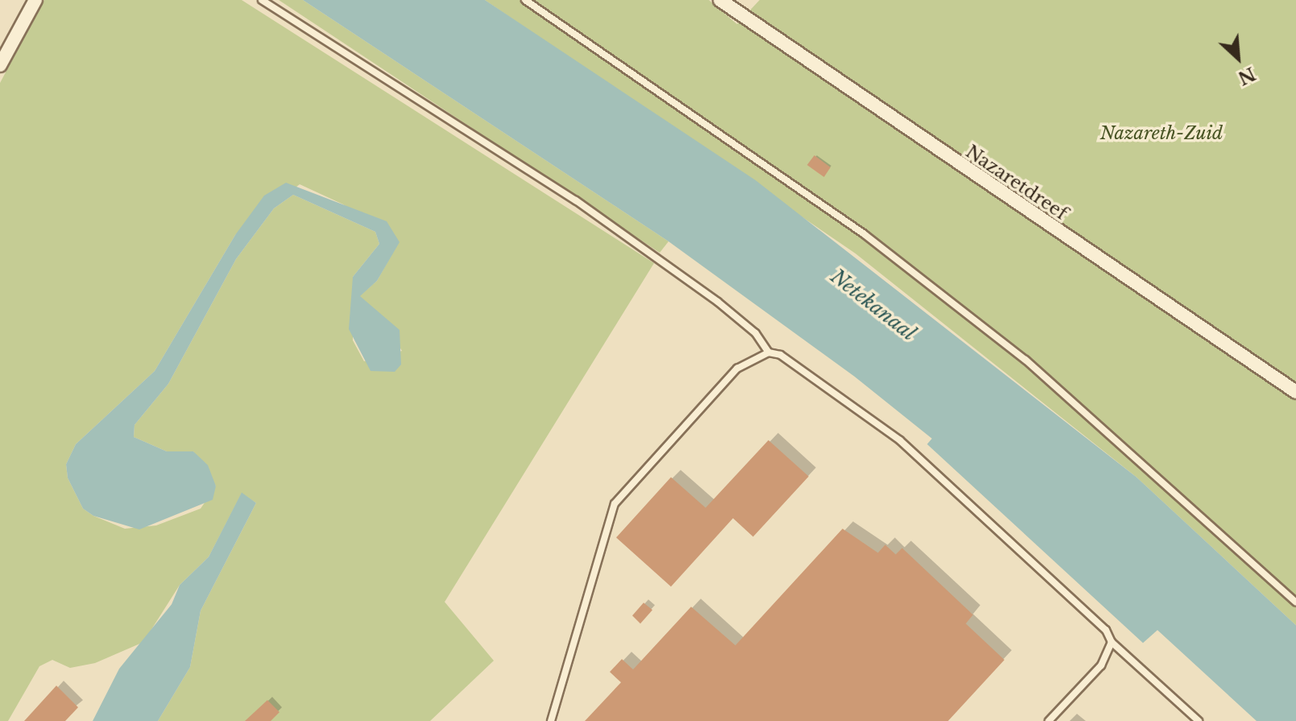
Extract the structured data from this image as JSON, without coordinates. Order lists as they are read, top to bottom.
{
  "streets": {
    "street": ["Nazaretdreef"]
  },
  "water": ["Netekanaal"],
  "parks": ["Nazareth-Zuid"],
  "north": "bottom right"
}
